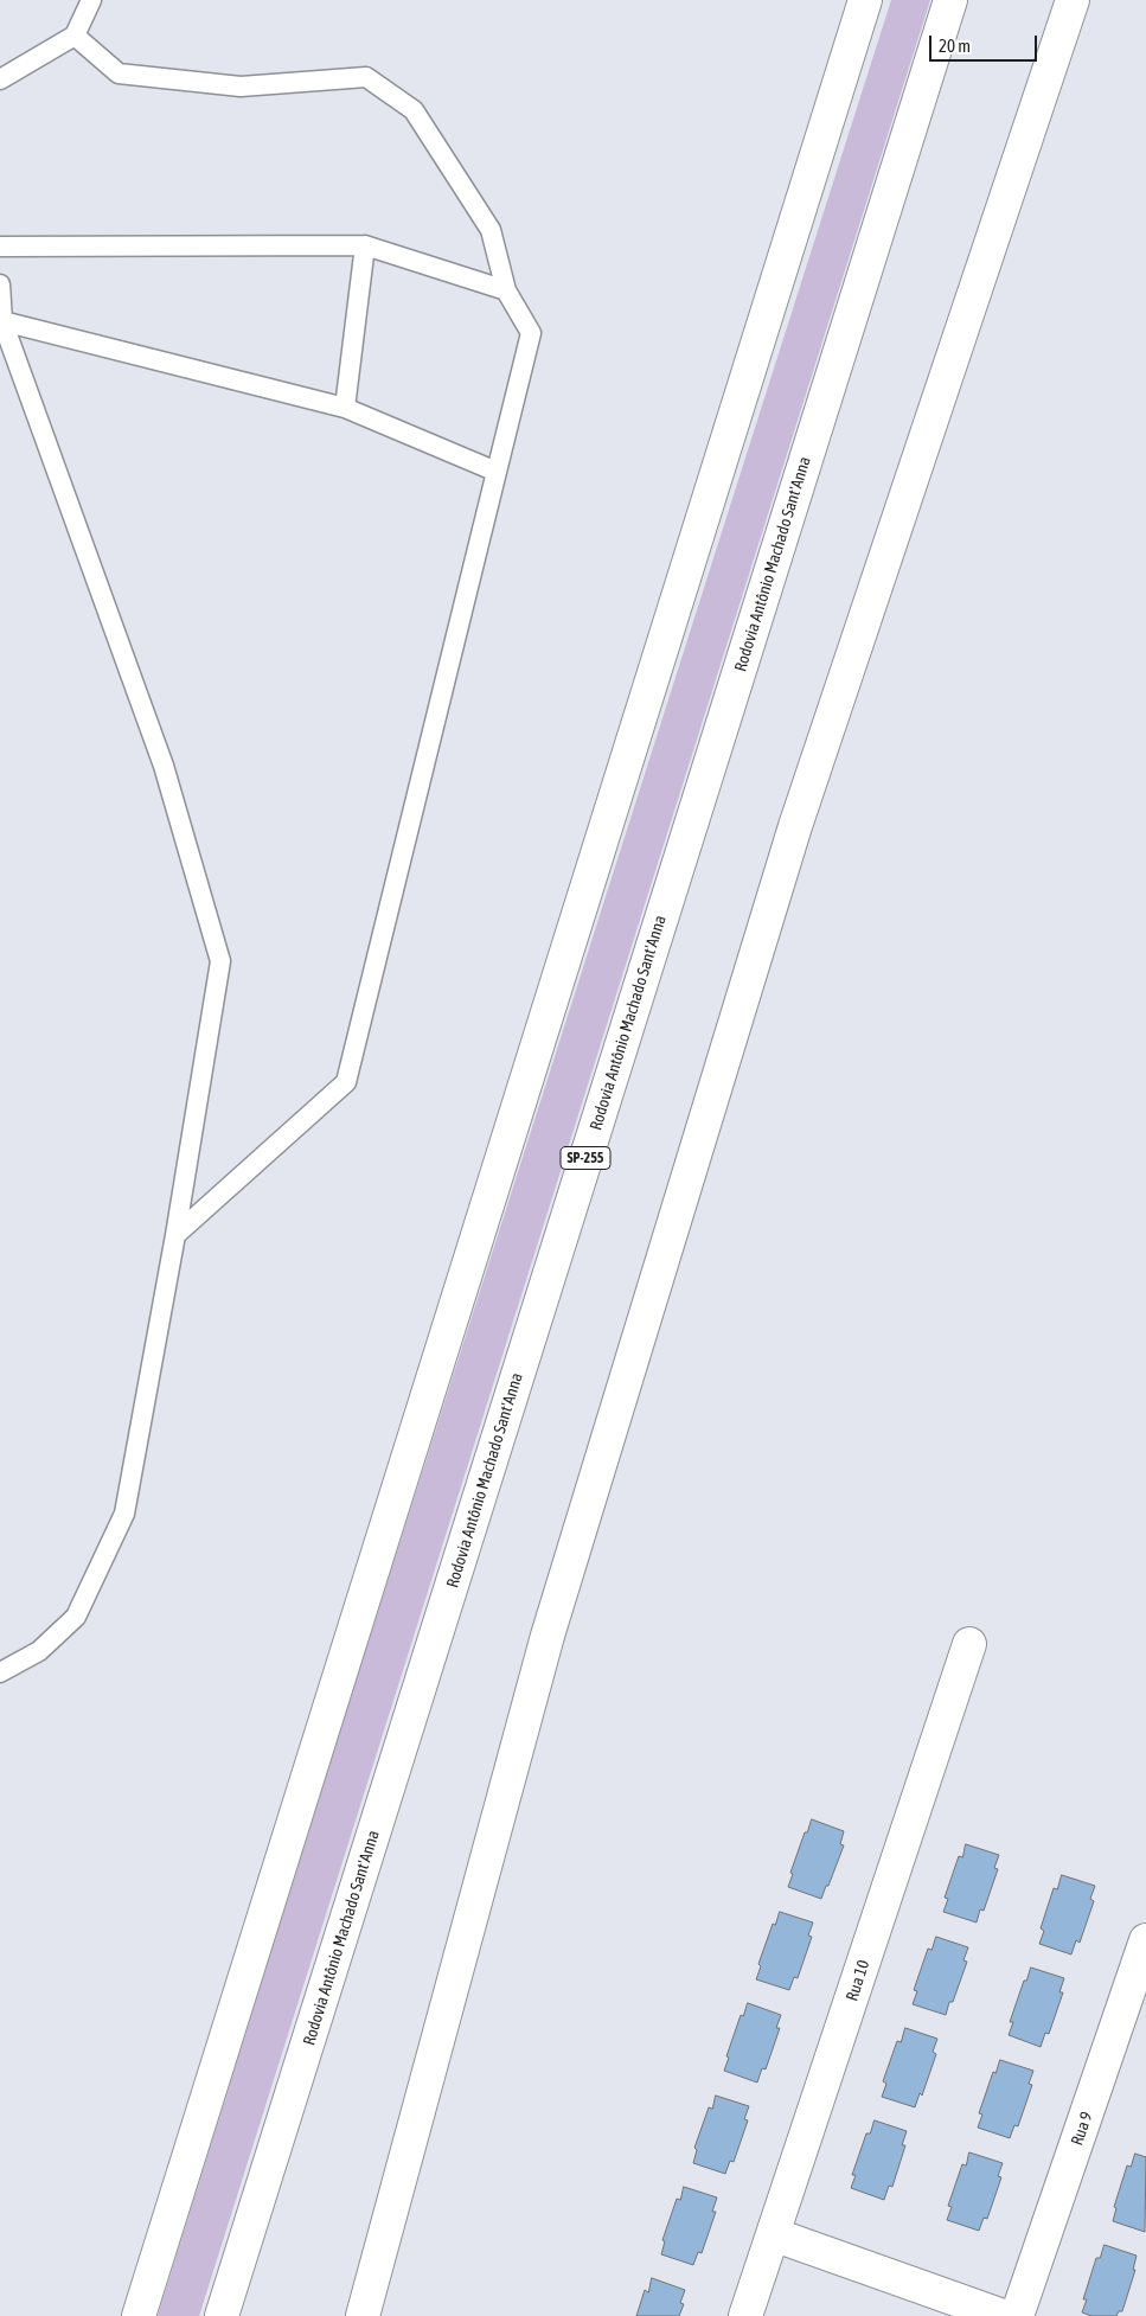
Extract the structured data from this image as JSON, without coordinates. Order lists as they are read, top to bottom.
{
  "streets": {
    "main road": [
      "Rodovia Antônio Machado Sant'Anna",
      "SP-255",
      "Rua 10",
      "Rua 9"
    ]
  },
  "scale_bar": "20 m"
}
